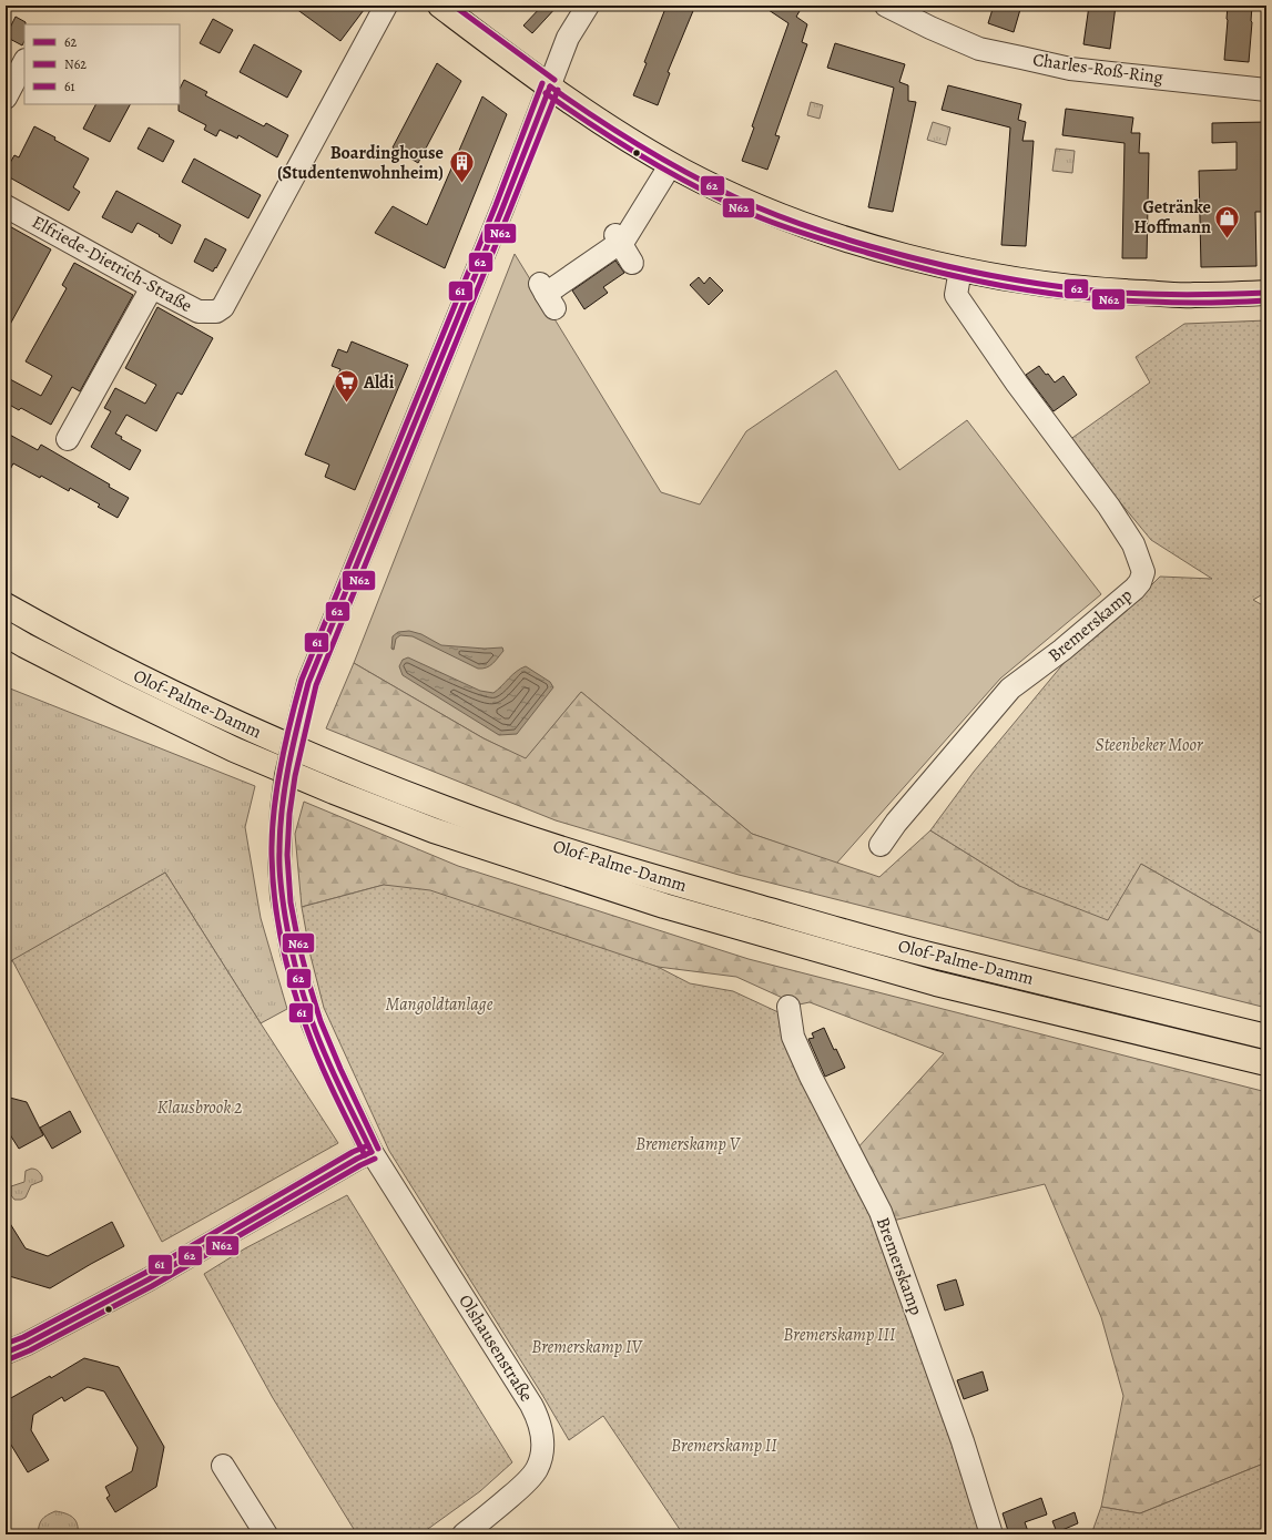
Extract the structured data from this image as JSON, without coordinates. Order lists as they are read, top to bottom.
{
  "streets": {
    "main road": ["Olof-Palme-Damm"],
    "street": [
      "Charles-Roß-Ring",
      "Elfriede-Dietrich-Straße",
      "Bremerskamp",
      "Olshausenstraße"
    ]
  },
  "parks": [
    "Steenbeker Moor",
    "Mangoldtanlage",
    "Klausbrook 2",
    "Bremerskamp V",
    "Bremerskamp III",
    "Bremerskamp IV",
    "Bremerskamp II"
  ],
  "places": {
    "building": ["Boardinghouse (Studentenwohnheim)"],
    "shop": ["Getränke Hoffmann"],
    "supermarket": ["Aldi"]
  },
  "lines": ["transit line 61", "transit line 62", "transit line N62"],
  "legend": ["62", "N62", "61"]
}
